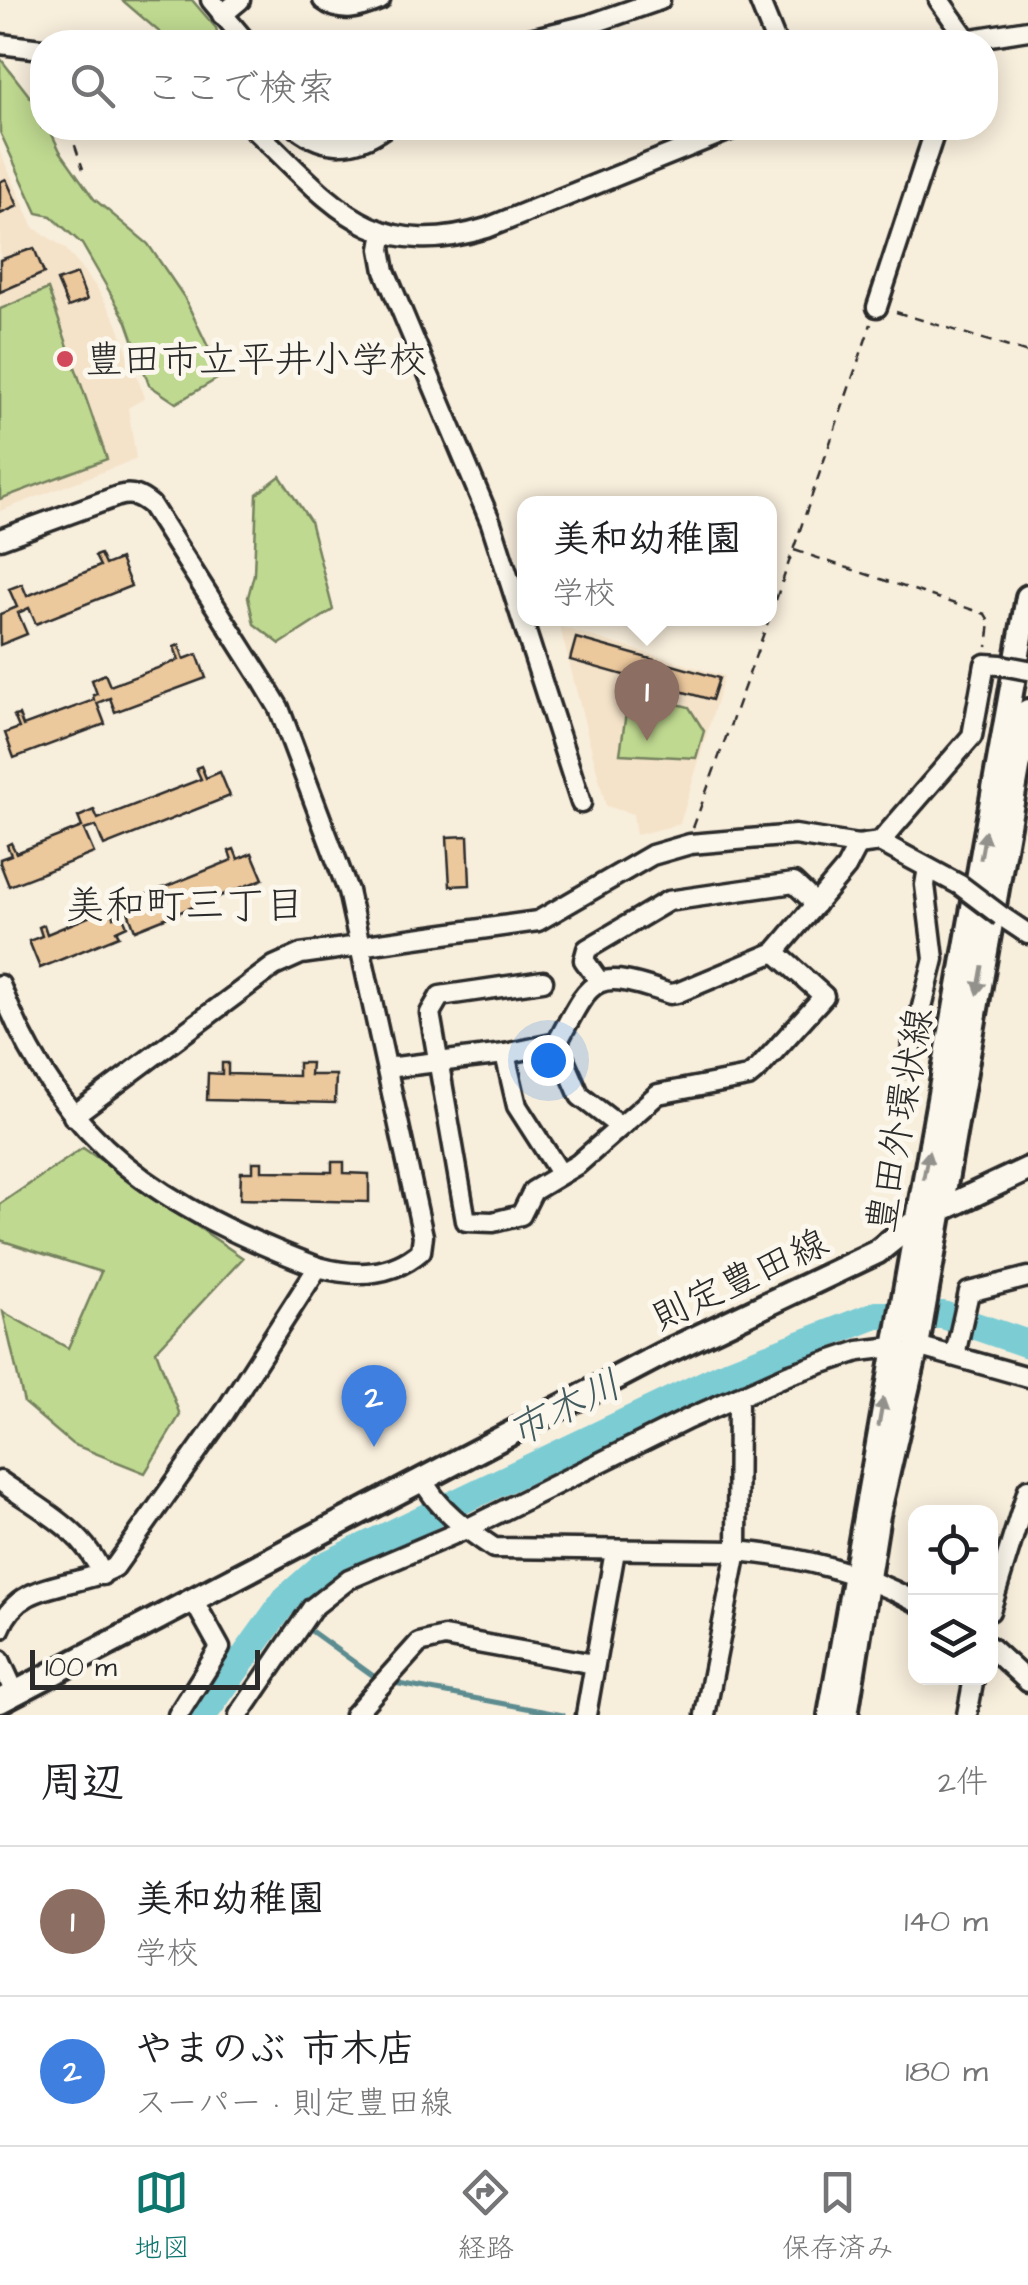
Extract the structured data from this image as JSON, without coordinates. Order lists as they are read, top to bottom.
{
  "streets": {
    "street": ["豊田外環状線", "則定豊田線"]
  },
  "crossings": [
    ["豊田外環状線", "則定豊田線"]
  ],
  "districts": ["美和町三丁目"],
  "water": ["市木川"],
  "places": ["豊田市立平井小学校"],
  "scale_bar": "100 m",
  "page": {
    "search": "ここで検索",
    "popup": ["美和幼稚園", "学校"],
    "pins": ["1", "2"],
    "scale": "100 m",
    "heading": ["周辺", "2件"],
    "list": [
      {
        "mark": "1",
        "name": "美和幼稚園",
        "note": "学校",
        "value": "140 m"
      },
      {
        "mark": "2",
        "name": "やまのぶ 市木店",
        "note": "スーパー · 則定豊田線",
        "value": "180 m"
      }
    ],
    "nav": ["地図", "経路", "保存済み"]
  }
}
